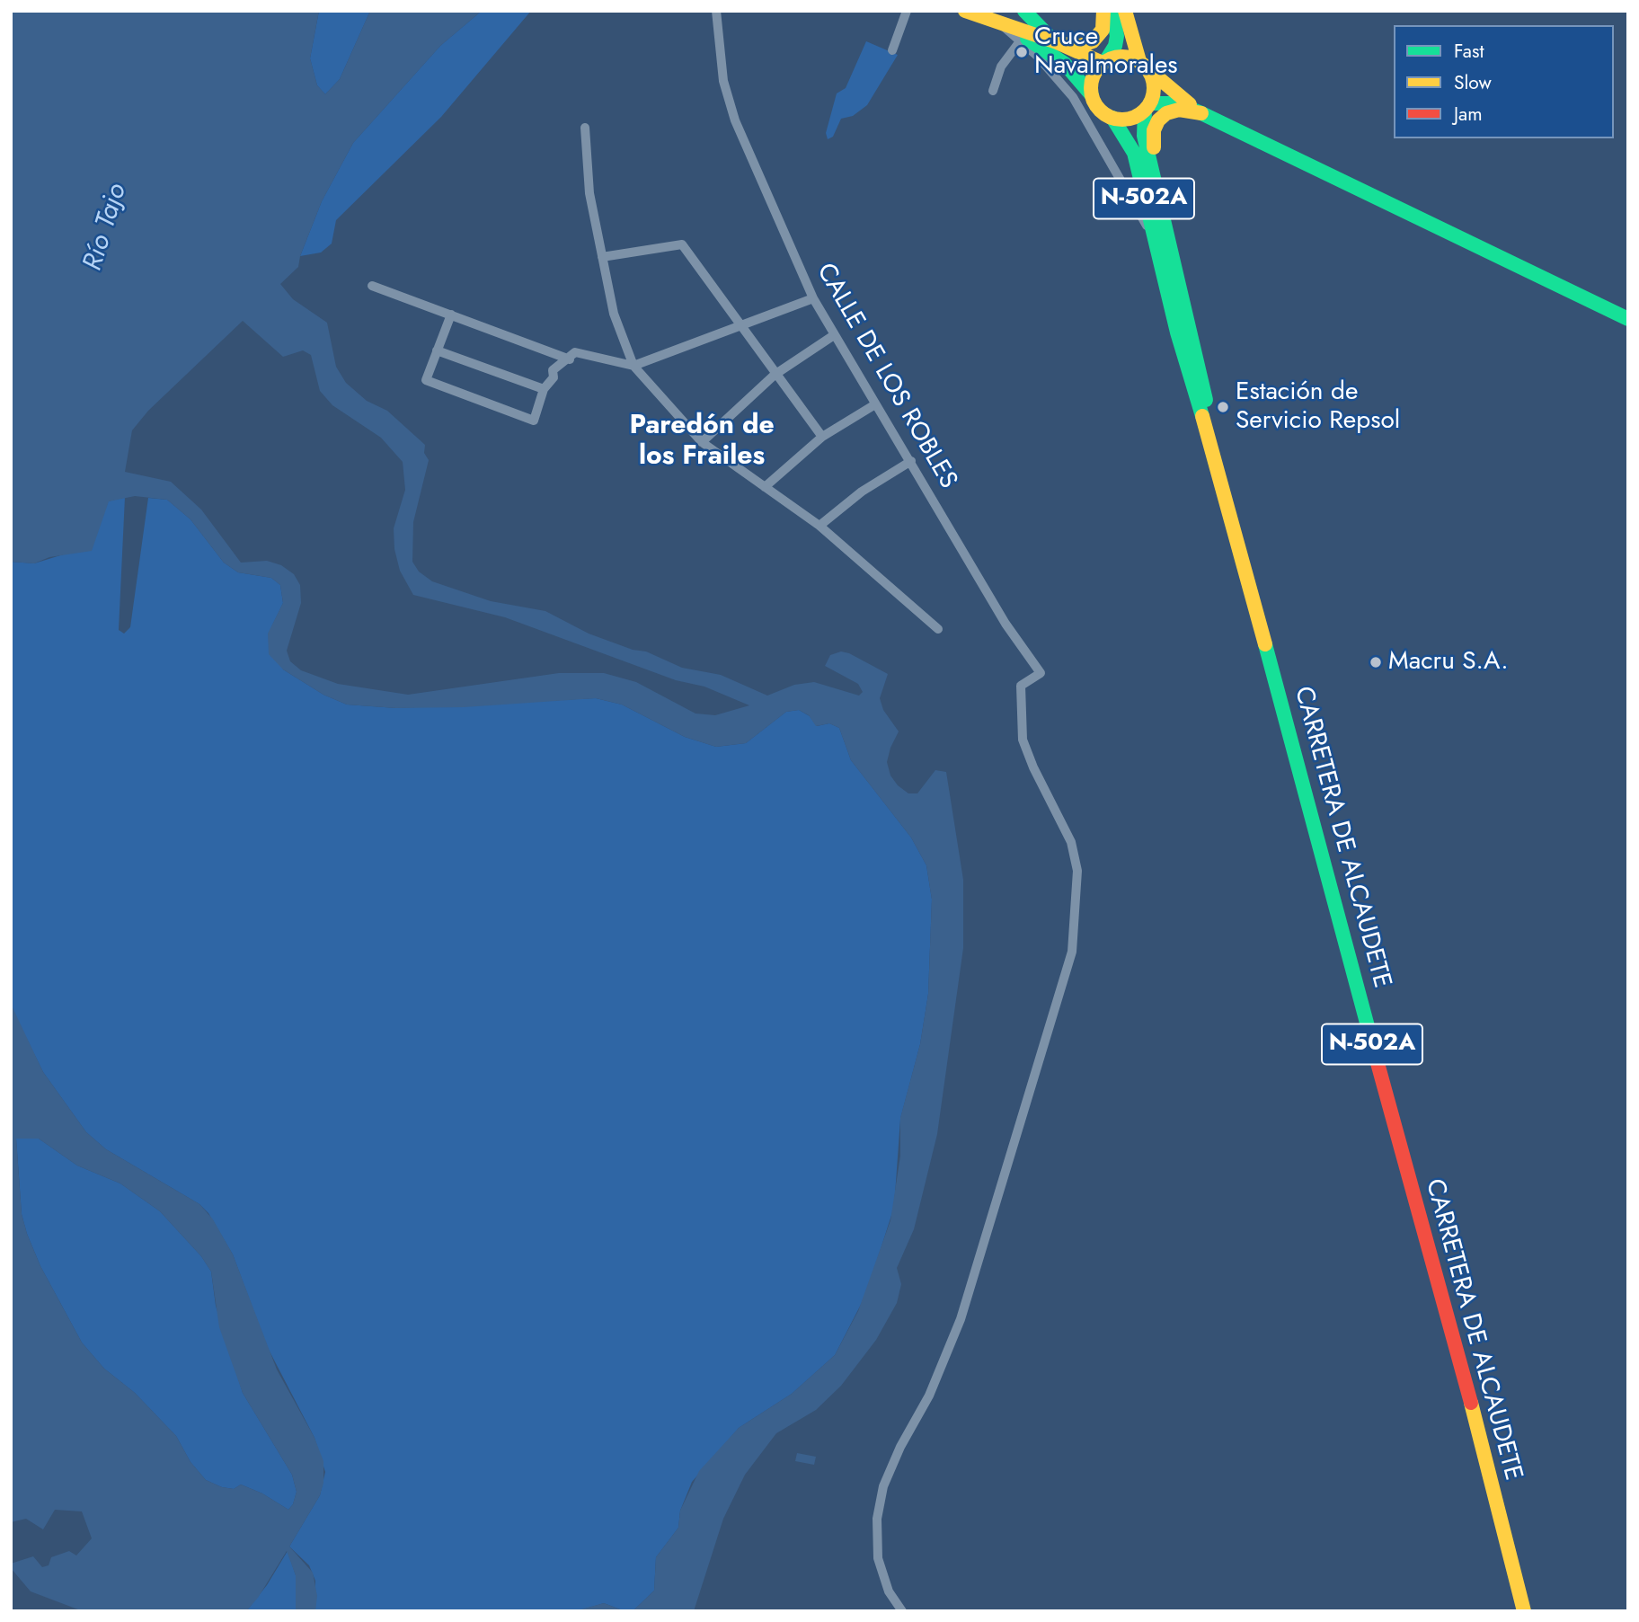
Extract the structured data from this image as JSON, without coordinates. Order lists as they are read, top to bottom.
{
  "streets": {
    "main road": ["N-502A", "CARRETERA DE ALCAUDETE"],
    "street": ["CALLE DE LOS ROBLES"]
  },
  "crossings": [
    ["N-502A", "CARRETERA DE ALCAUDETE"]
  ],
  "districts": ["Paredón de los Frailes"],
  "water": ["Río Tajo"],
  "places": ["Cruce Navalmorales", "Estación de Servicio Repsol", "Macru S.A."],
  "legend": ["Fast", "Slow", "Jam"]
}
